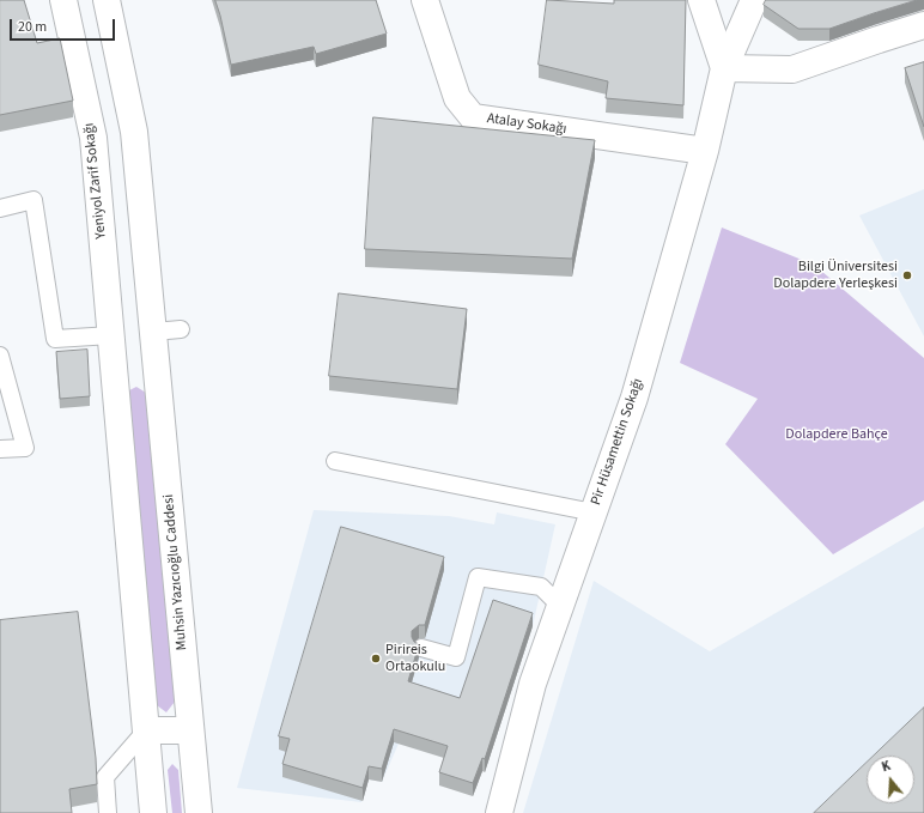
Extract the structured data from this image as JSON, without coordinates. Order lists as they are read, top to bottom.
{
  "streets": {
    "street": [
      "Atalay Sokağı",
      "Yeniyol Zarif Sokağı",
      "Pir Hüsamettin Sokağı",
      "Muhsin Yazıcıoğlu Caddesi"
    ]
  },
  "crossings": [
    ["Atalay Sokağı", "Pir Hüsamettin Sokağı"]
  ],
  "parks": ["Dolapdere Bahçe"],
  "places": ["Bilgi Üniversitesi Dolapdere Yerleşkesi", "Pirireis Ortaokulu"],
  "scale_bar": "20 m",
  "north": "top"
}
